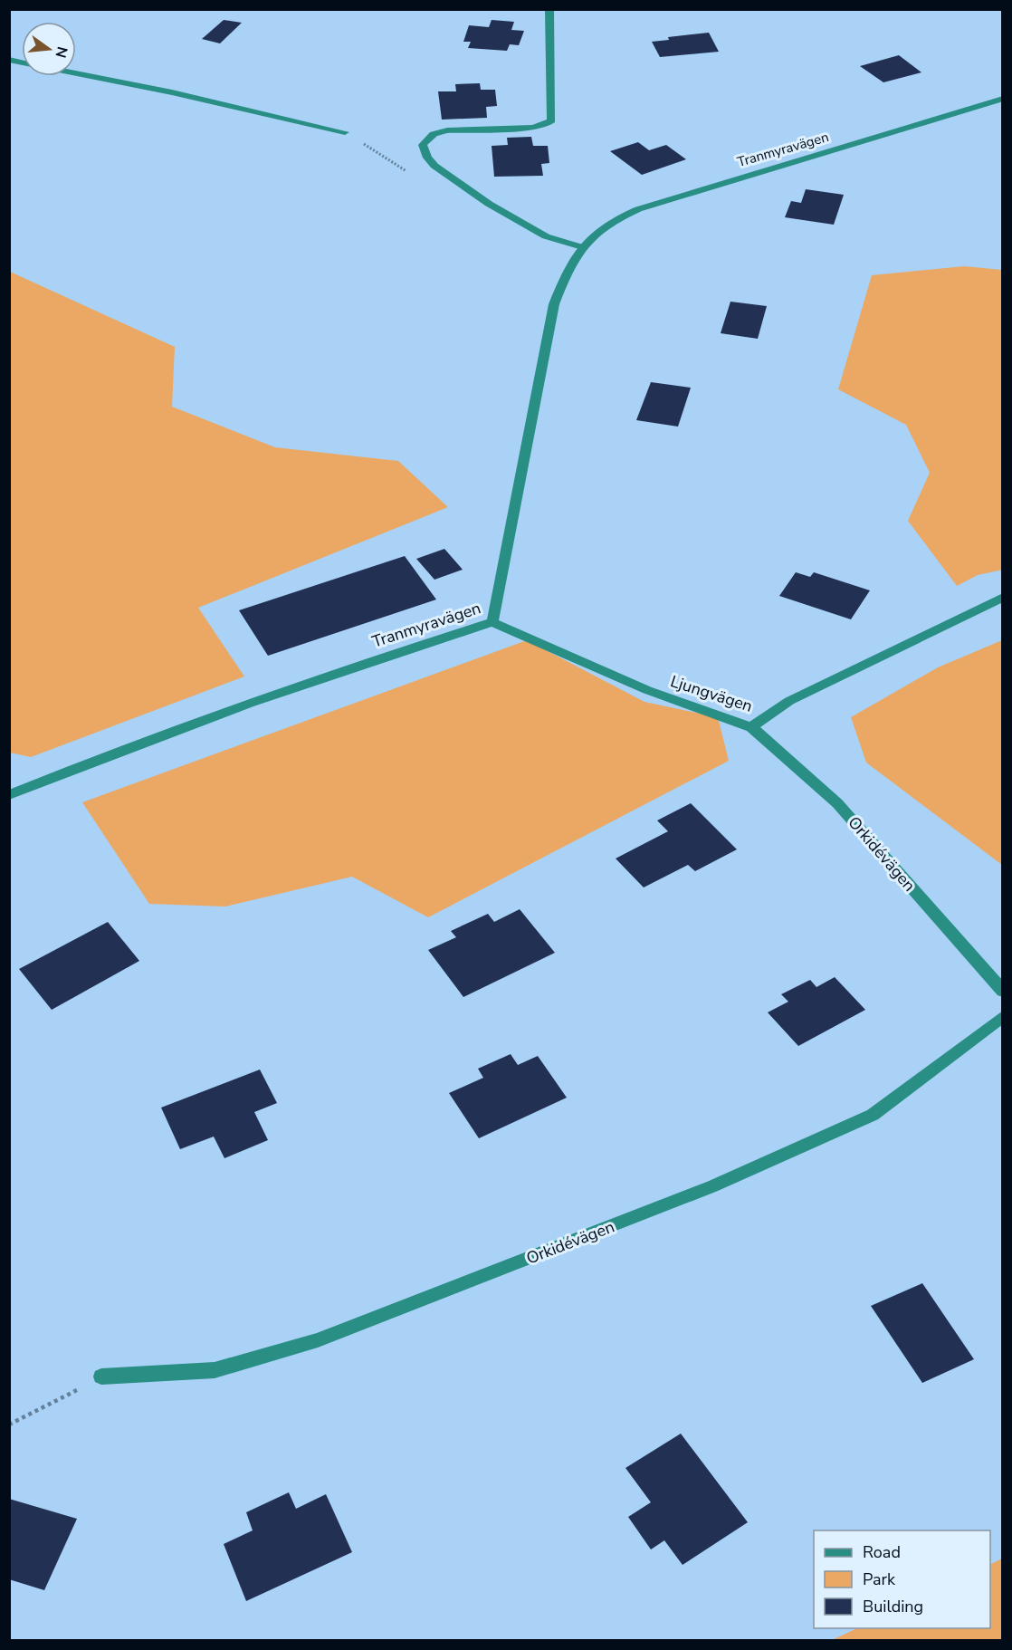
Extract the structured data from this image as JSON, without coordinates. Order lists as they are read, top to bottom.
{
  "streets": {
    "street": ["Tranmyravägen", "Ljungvägen", "Orkidévägen"]
  },
  "crossings": [
    ["Tranmyravägen", "Ljungvägen"],
    ["Ljungvägen", "Orkidévägen"]
  ],
  "legend": ["Road", "Park", "Building"],
  "north": "right"
}
